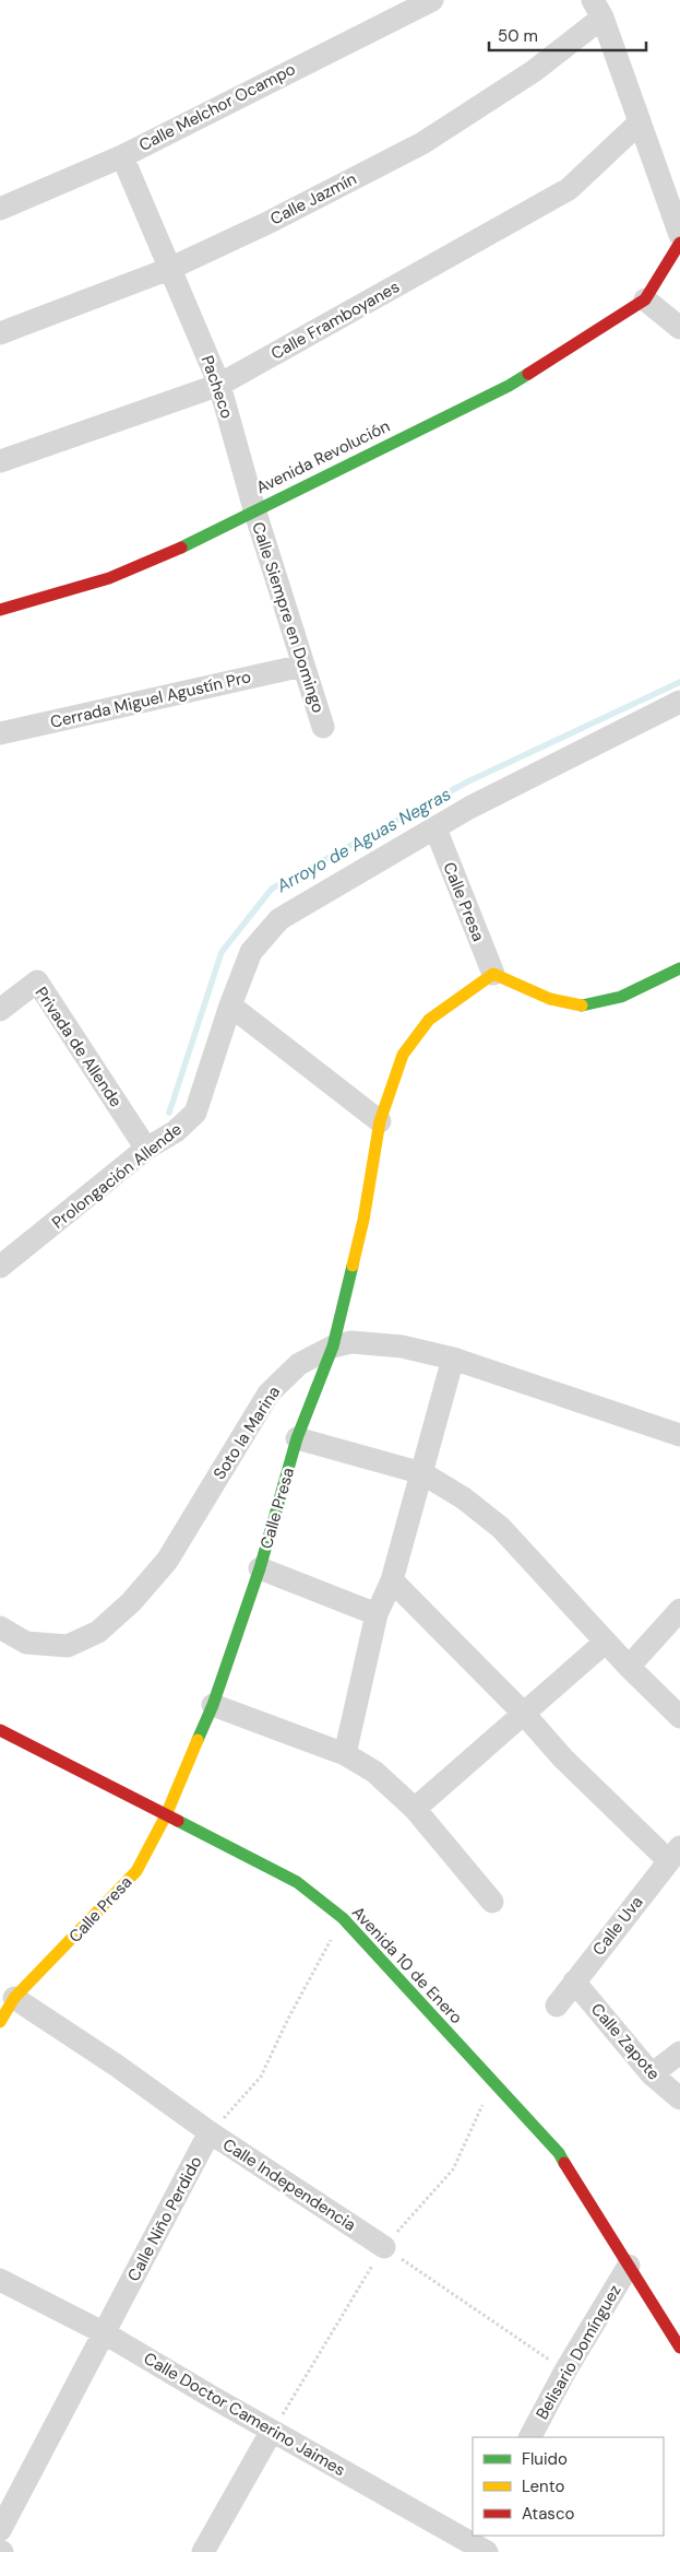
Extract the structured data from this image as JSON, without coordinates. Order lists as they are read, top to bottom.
{
  "streets": {
    "street": [
      "Calle Melchor Ocampo",
      "Calle Jazmín",
      "Calle Framboyanes",
      "Pacheco",
      "Avenida Revolución",
      "Calle Siempre en Domingo",
      "Cerrada Miguel Agustín Pro",
      "Calle Presa",
      "Privada de Allende",
      "Prolongación Allende",
      "Soto la Marina",
      "Calle Uva",
      "Avenida 10 de Enero",
      "Calle Zapote",
      "Calle Independencia",
      "Calle Niño Perdido",
      "Belisario Domínguez",
      "Calle Doctor Camerino Jaimes"
    ]
  },
  "crossings": [
    ["Calle Jazmín", "Pacheco"],
    ["Calle Framboyanes", "Pacheco"],
    ["Pacheco", "Avenida Revolución"],
    ["Pacheco", "Calle Siempre en Domingo"],
    ["Avenida Revolución", "Calle Siempre en Domingo"],
    ["Calle Siempre en Domingo", "Cerrada Miguel Agustín Pro"],
    ["Calle Presa", "Prolongación Allende"],
    ["Calle Presa", "Soto la Marina"],
    ["Calle Presa", "Avenida 10 de Enero"],
    ["Calle Presa", "Calle Independencia"],
    ["Privada de Allende", "Prolongación Allende"],
    ["Calle Uva", "Calle Zapote"],
    ["Avenida 10 de Enero", "Belisario Domínguez"],
    ["Calle Independencia", "Calle Niño Perdido"],
    ["Calle Niño Perdido", "Calle Doctor Camerino Jaimes"]
  ],
  "water": ["Arroyo de Aguas Negras"],
  "legend": ["Fluido", "Lento", "Atasco"],
  "scale_bar": "50 m"
}
